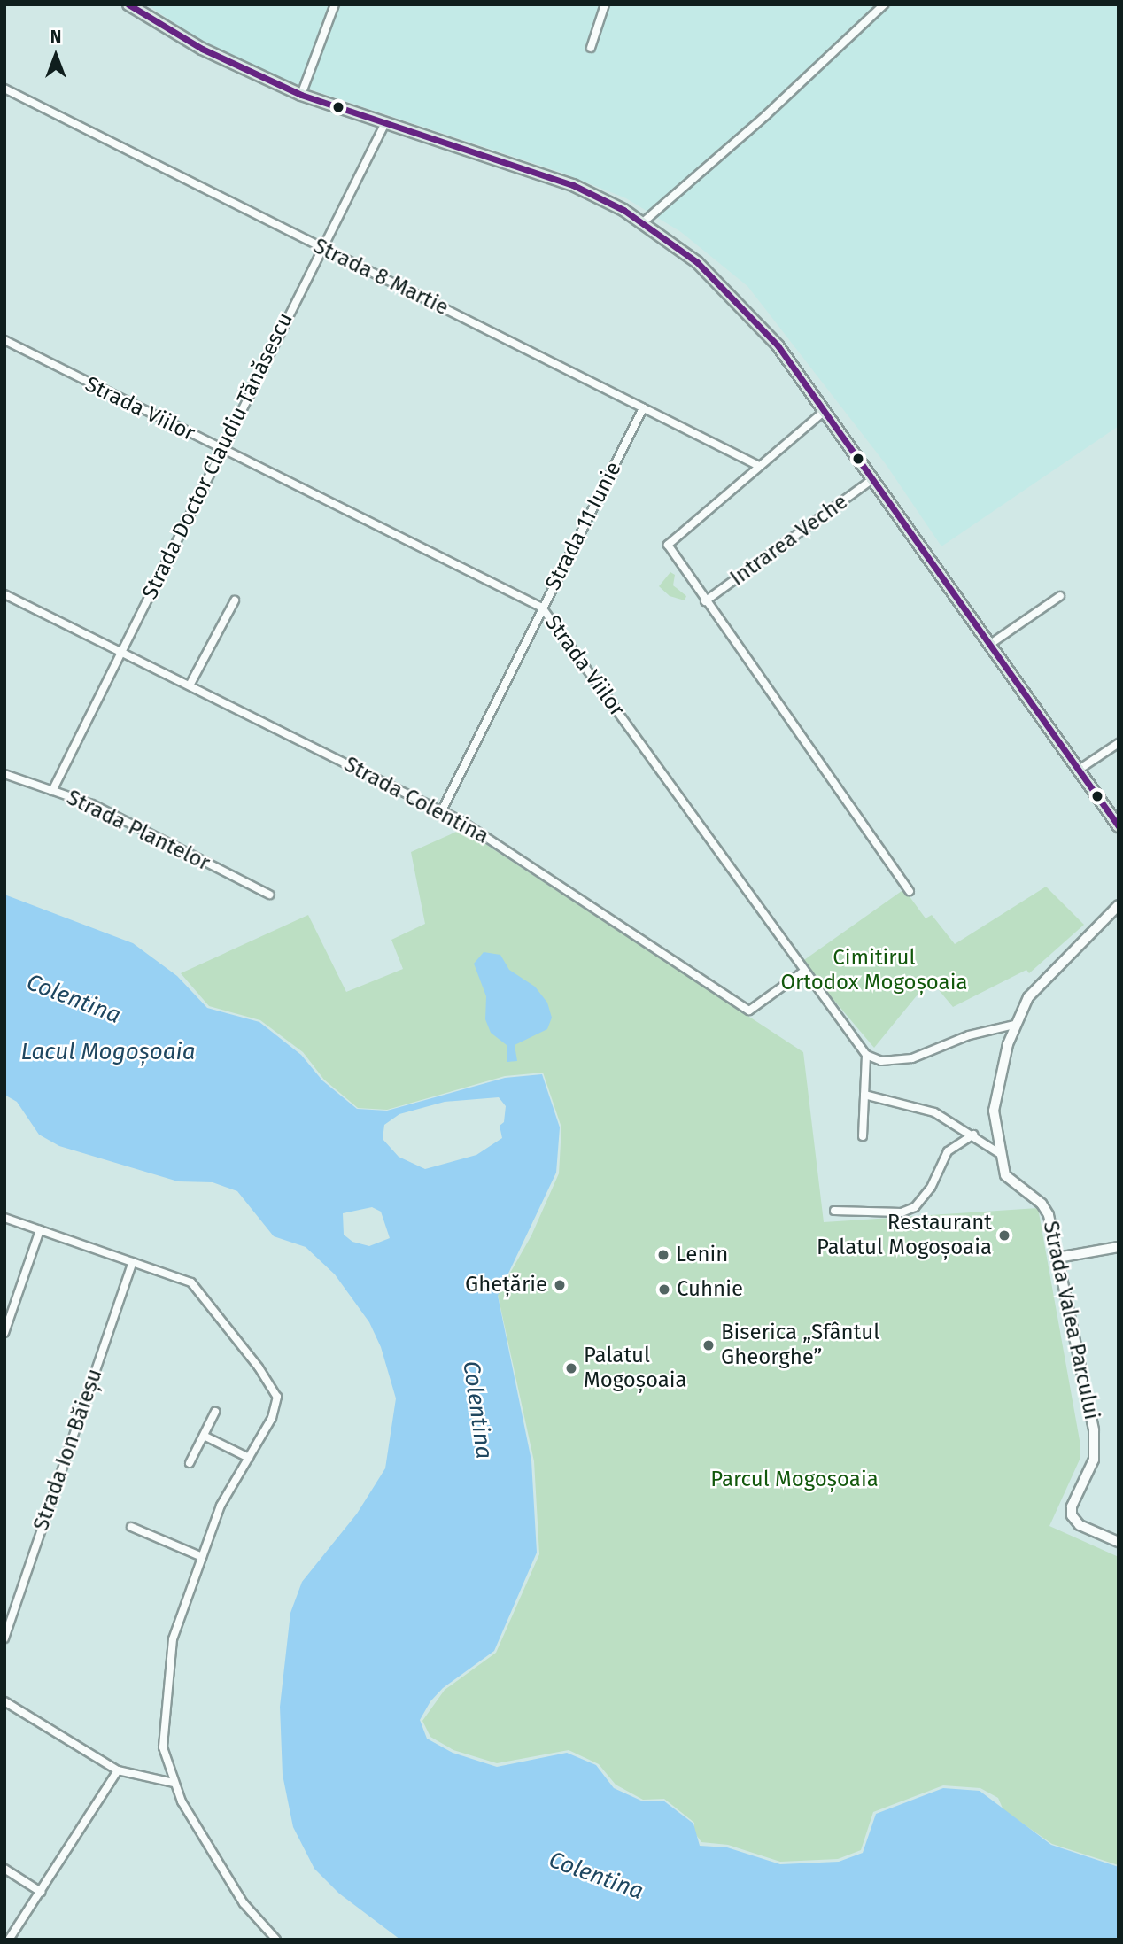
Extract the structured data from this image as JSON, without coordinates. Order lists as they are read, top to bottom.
{
  "streets": {
    "street": [
      "Strada 8 Martie",
      "Strada Viilor",
      "Strada Doctor Claudiu Tănăsescu",
      "Strada 11 Iunie",
      "Intrarea Veche",
      "Strada Colentina",
      "Strada Plantelor",
      "Strada Valea Parcului",
      "Strada Ion Băieșu"
    ]
  },
  "crossings": [
    ["Strada 8 Martie", "Strada Doctor Claudiu Tănăsescu"],
    ["Strada 8 Martie", "Strada 11 Iunie"],
    ["Strada Viilor", "Strada Doctor Claudiu Tănăsescu"],
    ["Strada Viilor", "Strada 11 Iunie"],
    ["Strada Viilor", "Strada Colentina"],
    ["Strada Doctor Claudiu Tănăsescu", "Strada Colentina"],
    ["Strada Doctor Claudiu Tănăsescu", "Strada Plantelor"],
    ["Strada 11 Iunie", "Strada Colentina"]
  ],
  "water": ["Colentina", "Lacul Mogoșoaia"],
  "parks": ["Cimitirul Ortodox Mogoșoaia", "Parcul Mogoșoaia"],
  "places": [
    "Restaurant Palatul Mogoșoaia",
    "Lenin",
    "Ghețărie",
    "Cuhnie",
    "Biserica „Sfântul Gheorghe”",
    "Palatul Mogoșoaia"
  ],
  "north": "top"
}
